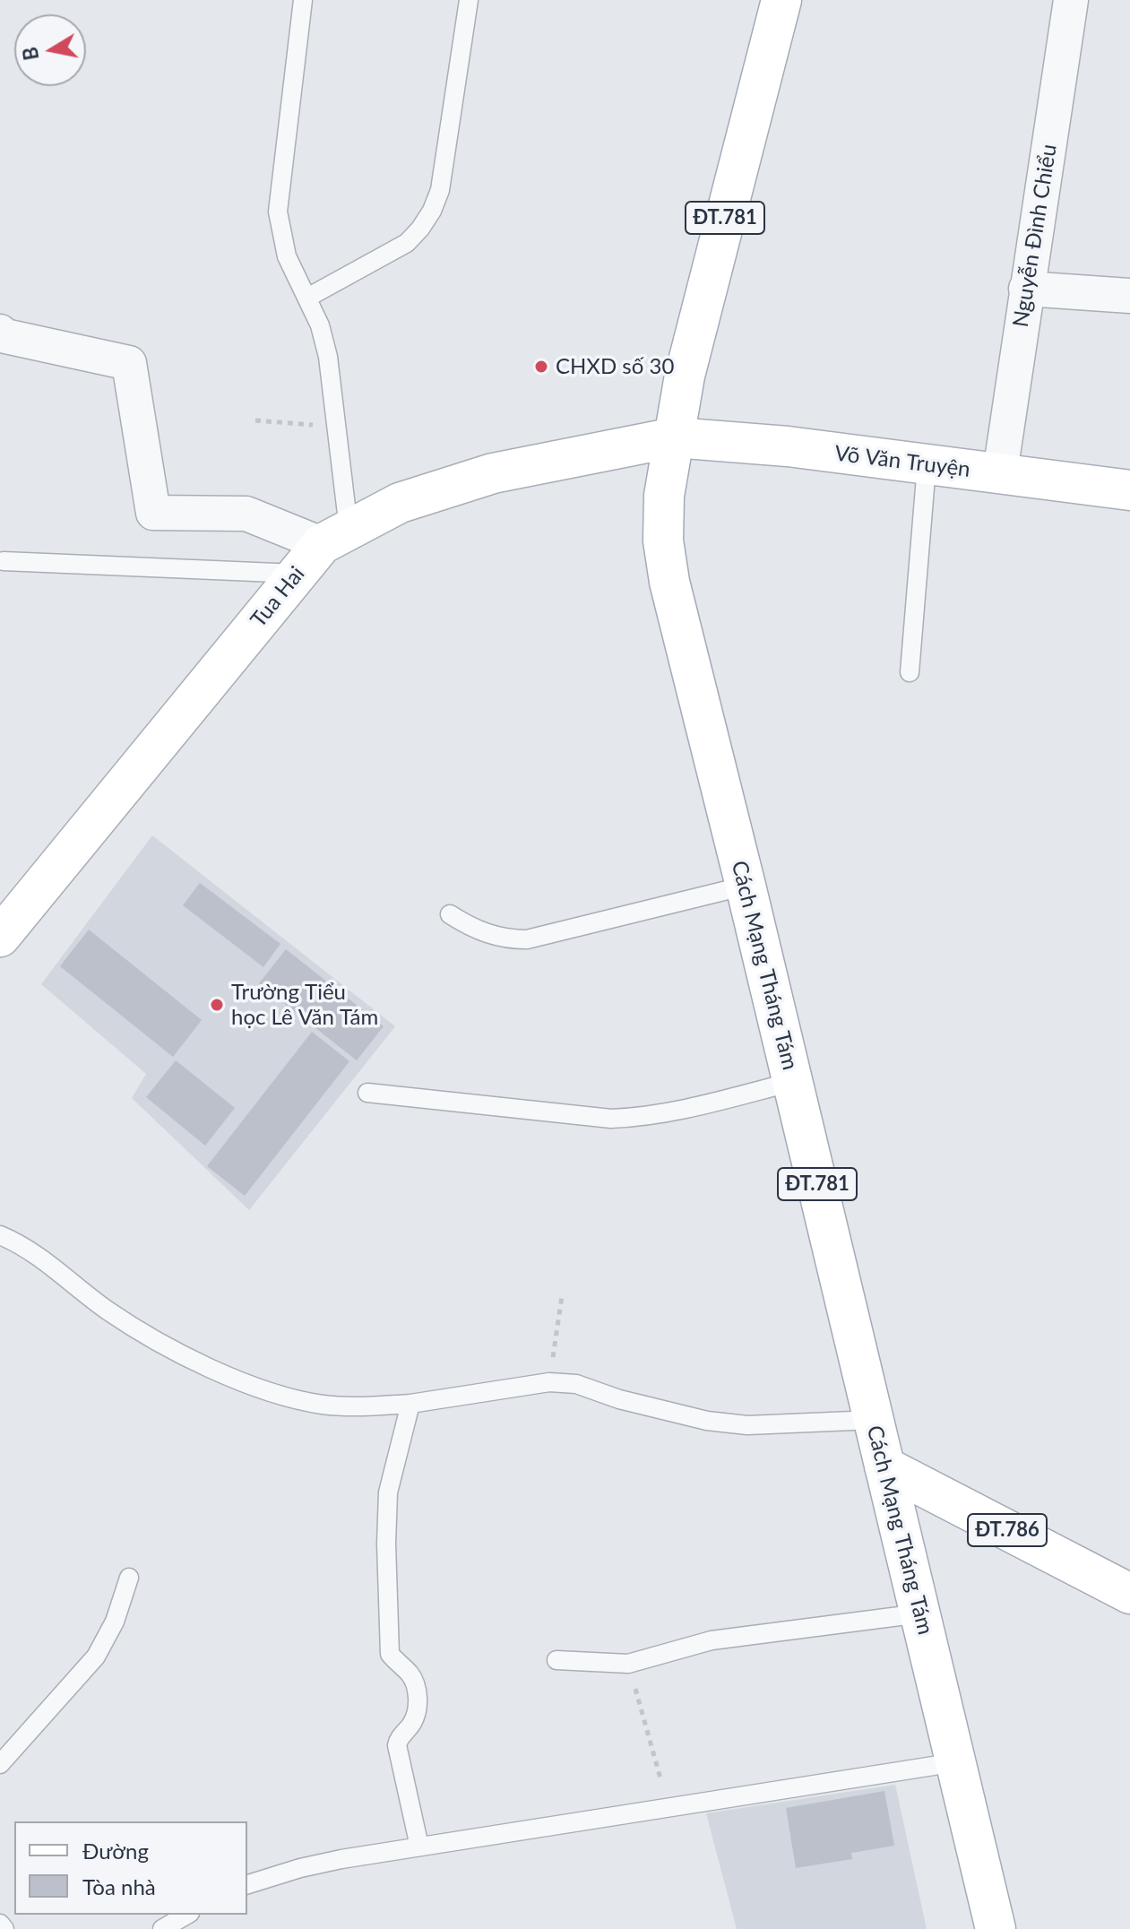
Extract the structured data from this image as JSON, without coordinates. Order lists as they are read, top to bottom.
{
  "streets": {
    "main road": [
      "ĐT.781",
      "Võ Văn Truyện",
      "Tua Hai",
      "Cách Mạng Tháng Tám",
      "ĐT.786"
    ],
    "street": ["Nguyễn Đình Chiểu"]
  },
  "crossings": [
    ["Nguyễn Đình Chiểu", "Võ Văn Truyện"],
    ["Võ Văn Truyện", "Tua Hai"],
    ["Võ Văn Truyện", "Cách Mạng Tháng Tám"],
    ["Tua Hai", "Cách Mạng Tháng Tám"],
    ["Cách Mạng Tháng Tám", "ĐT.786"]
  ],
  "places": ["CHXD số 30", "Trường Tiểu học Lê Văn Tám"],
  "legend": ["Đường", "Tòa nhà"],
  "north": "left"
}
